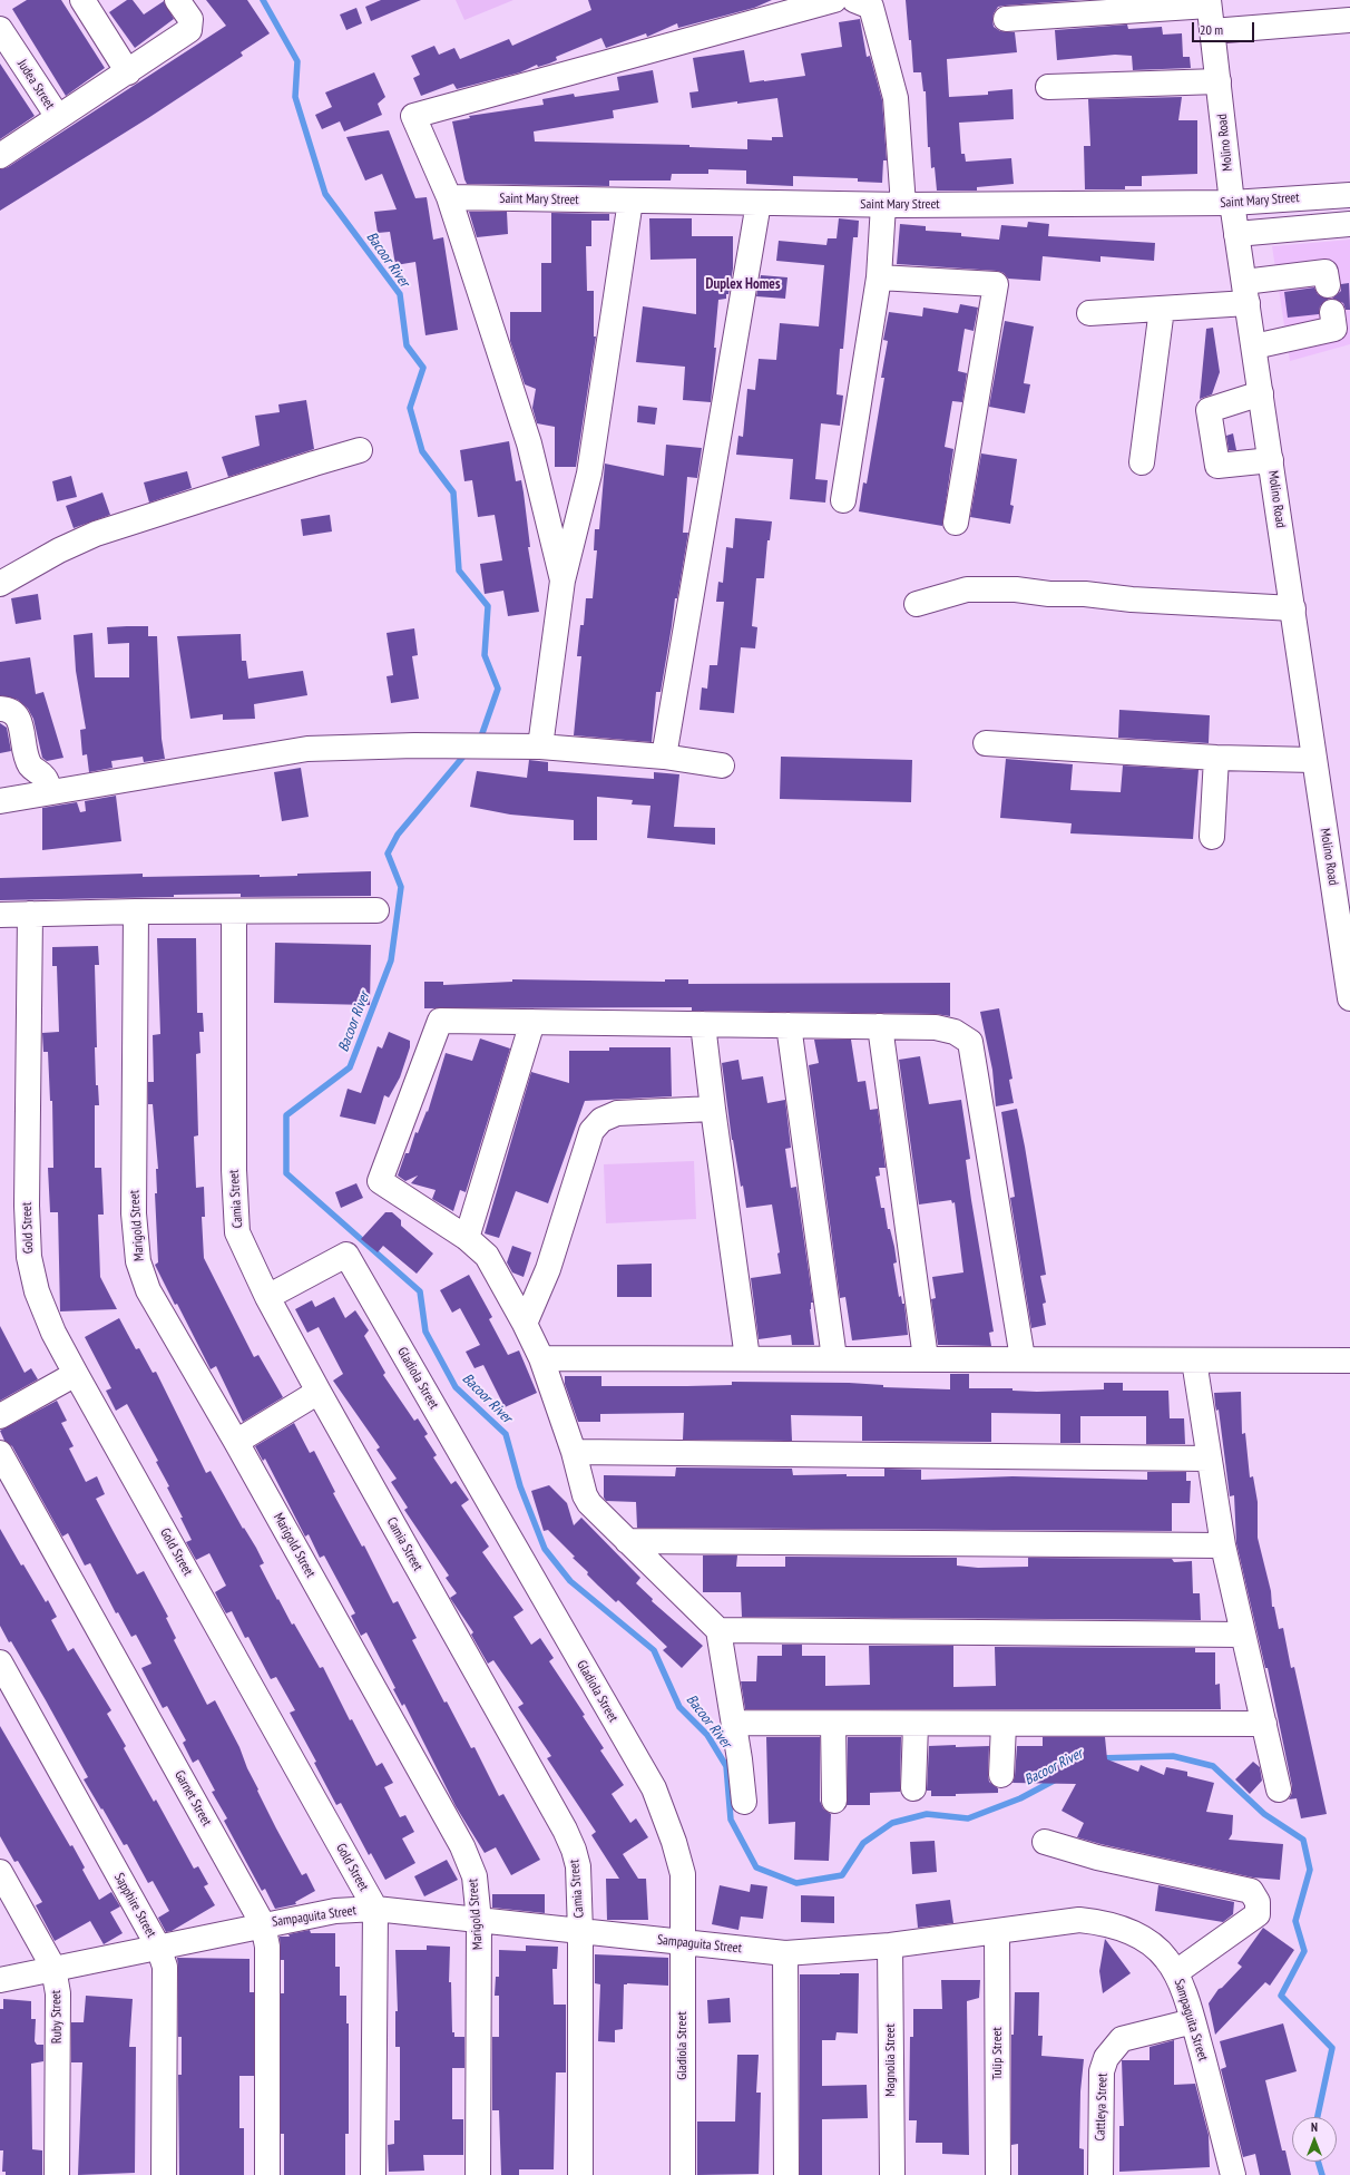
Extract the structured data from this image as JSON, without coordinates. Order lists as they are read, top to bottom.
{
  "streets": {
    "street": [
      "Judea Street",
      "Molino Road",
      "Saint Mary Street",
      "Camia Street",
      "Marigold Street",
      "Gold Street",
      "Gladiola Street",
      "Garnet Street",
      "Sapphire Street",
      "Sampaguita Street",
      "Ruby Street",
      "Tulip Street",
      "Magnolia Street",
      "Cattleya Street"
    ]
  },
  "crossings": [
    ["Molino Road", "Saint Mary Street"],
    ["Camia Street", "Gladiola Street"],
    ["Camia Street", "Sampaguita Street"],
    ["Marigold Street", "Sampaguita Street"],
    ["Gold Street", "Sampaguita Street"],
    ["Gladiola Street", "Sampaguita Street"],
    ["Garnet Street", "Sampaguita Street"],
    ["Sapphire Street", "Sampaguita Street"],
    ["Sampaguita Street", "Ruby Street"],
    ["Sampaguita Street", "Tulip Street"],
    ["Sampaguita Street", "Magnolia Street"],
    ["Sampaguita Street", "Cattleya Street"]
  ],
  "districts": ["Duplex Homes"],
  "water": ["Bacoor River"],
  "scale_bar": "20 m",
  "north": "top"
}
